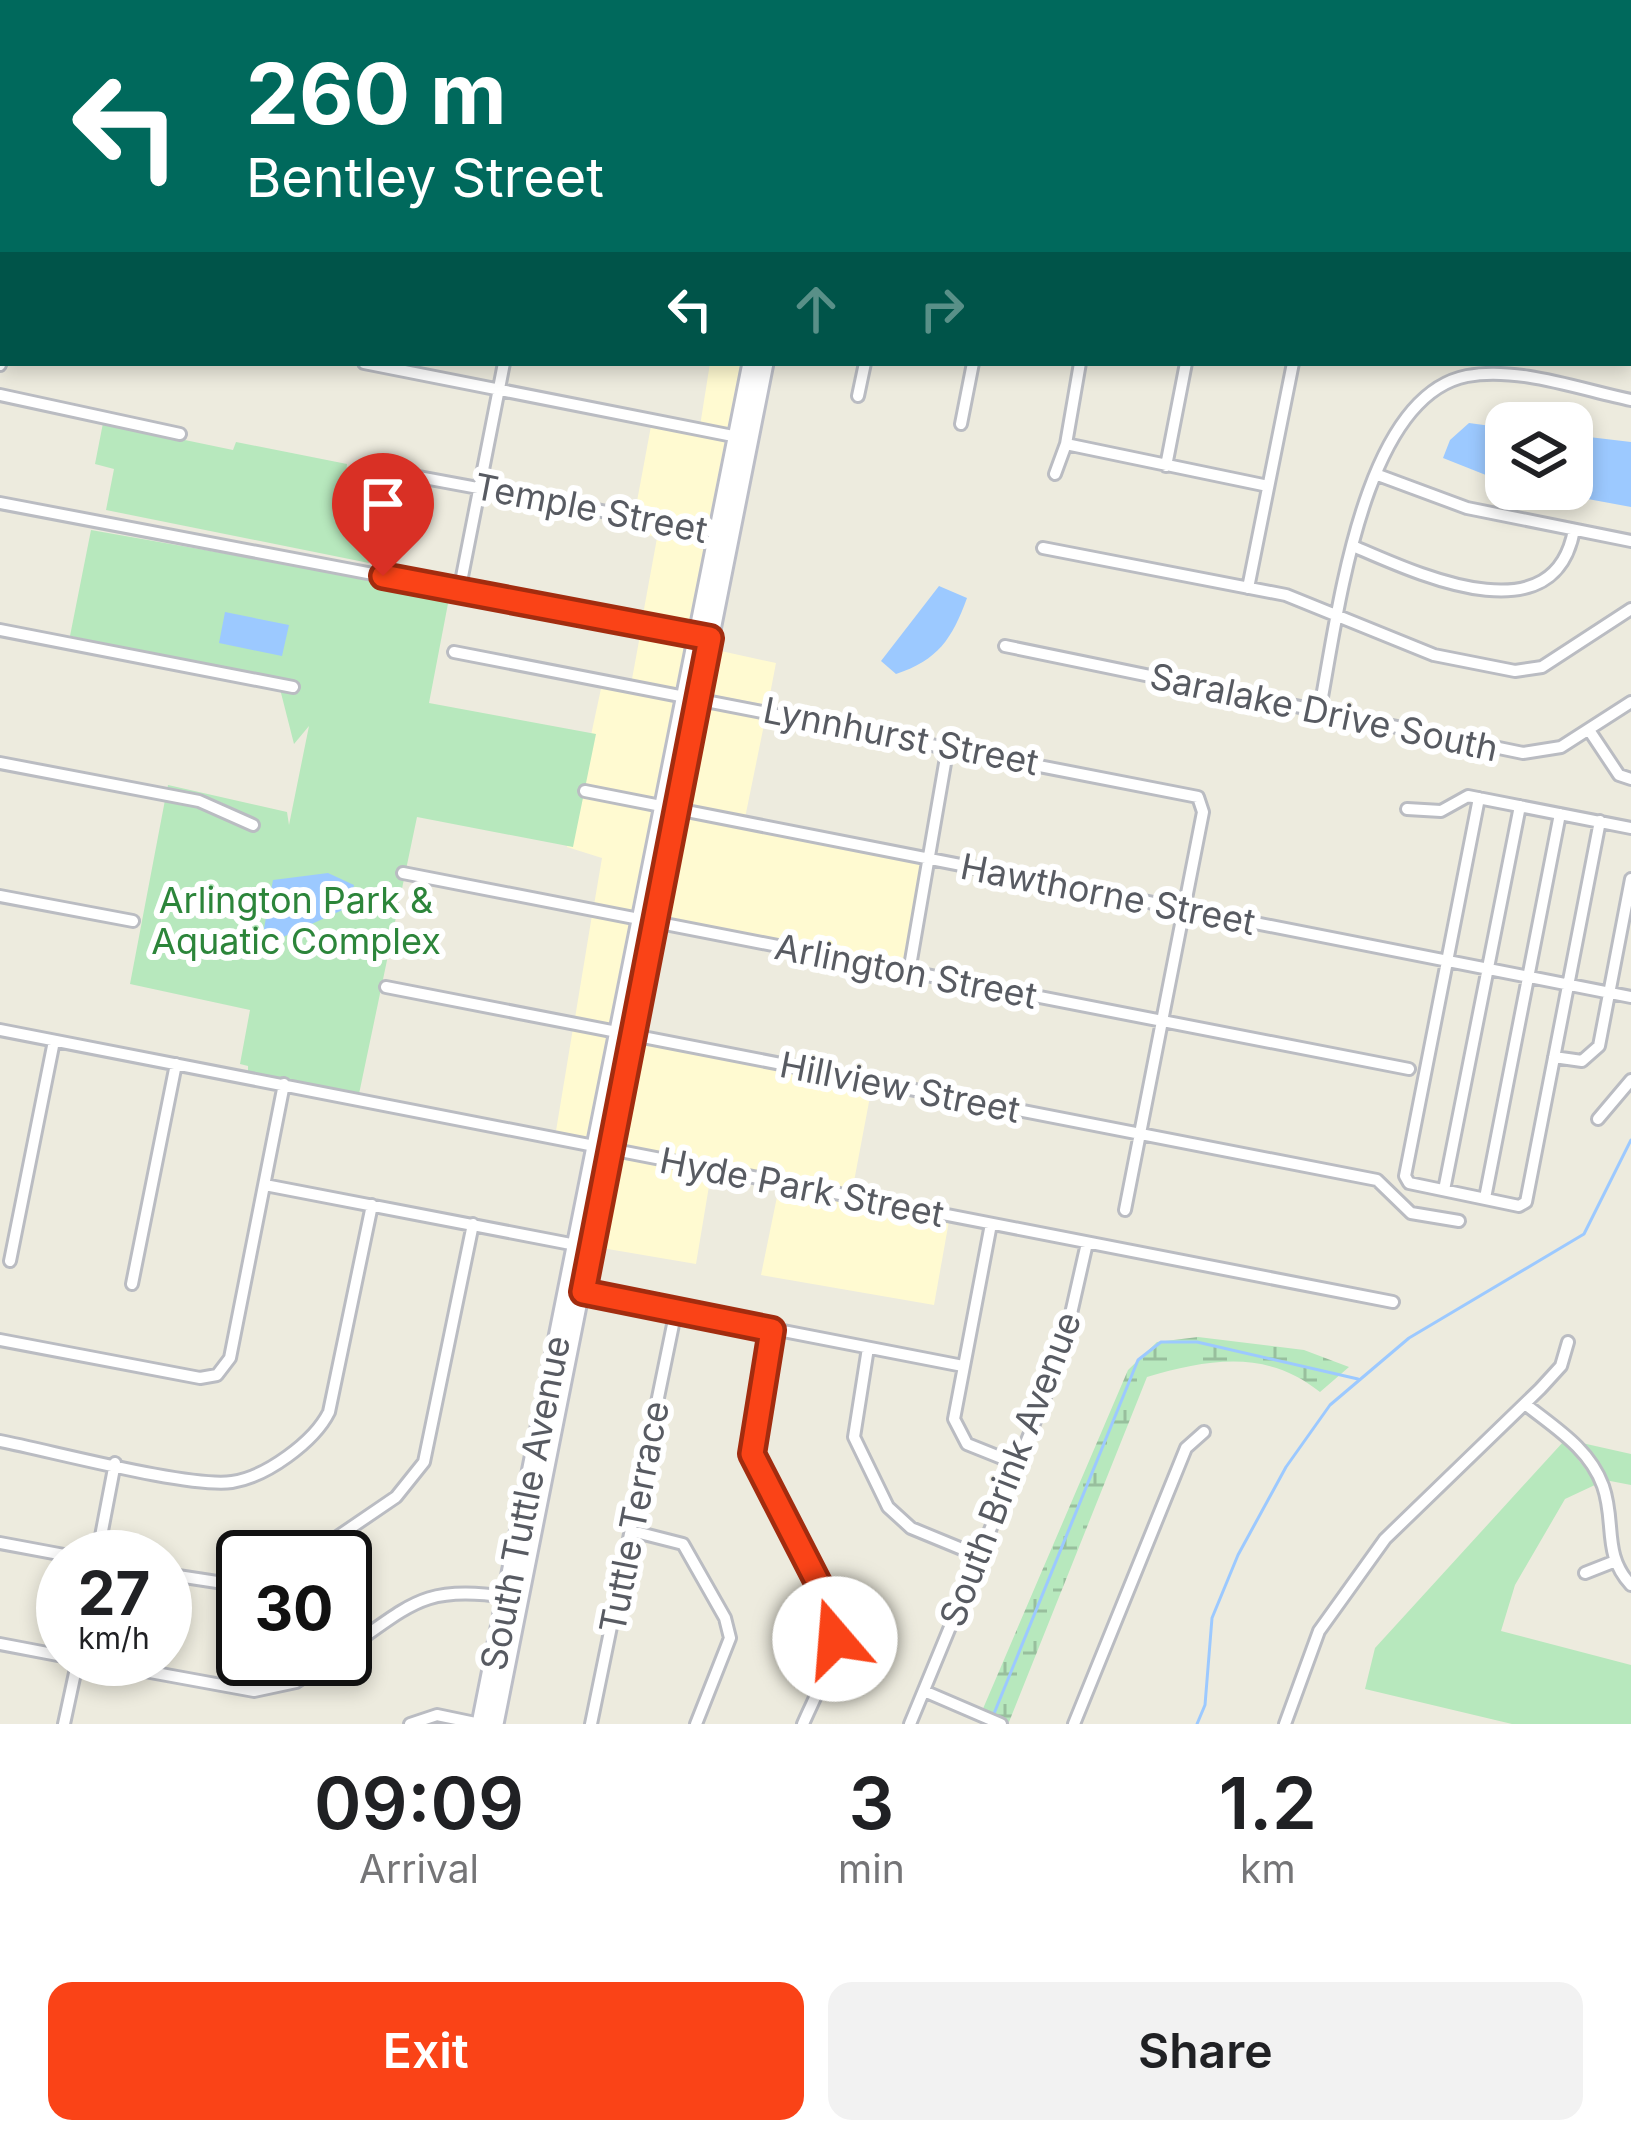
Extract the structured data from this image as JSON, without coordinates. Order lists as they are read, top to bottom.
{
  "streets": {
    "main road": ["South Tuttle Avenue"],
    "street": [
      "Temple Street",
      "Saralake Drive South",
      "Lynnhurst Street",
      "Hawthorne Street",
      "Arlington Street",
      "Hillview Street",
      "Hyde Park Street",
      "South Brink Avenue",
      "Tuttle Terrace"
    ]
  },
  "crossings": [
    ["Temple Street", "South Tuttle Avenue"],
    ["Lynnhurst Street", "Hawthorne Street"],
    ["Lynnhurst Street", "South Tuttle Avenue"],
    ["Hawthorne Street", "South Tuttle Avenue"],
    ["Arlington Street", "South Tuttle Avenue"],
    ["Hillview Street", "South Tuttle Avenue"],
    ["Hyde Park Street", "South Brink Avenue"],
    ["Hyde Park Street", "South Tuttle Avenue"]
  ],
  "parks": ["Arlington Park & Aquatic Complex"],
  "page": {
    "turn": ["260 m", "Bentley Street"],
    "speed": "27 km/h",
    "limit": "30",
    "eta": [
      "09:09",
      "Arrival",
      "3",
      "min",
      "1.2",
      "km"
    ],
    "buttons": ["Exit", "Share"]
  }
}
